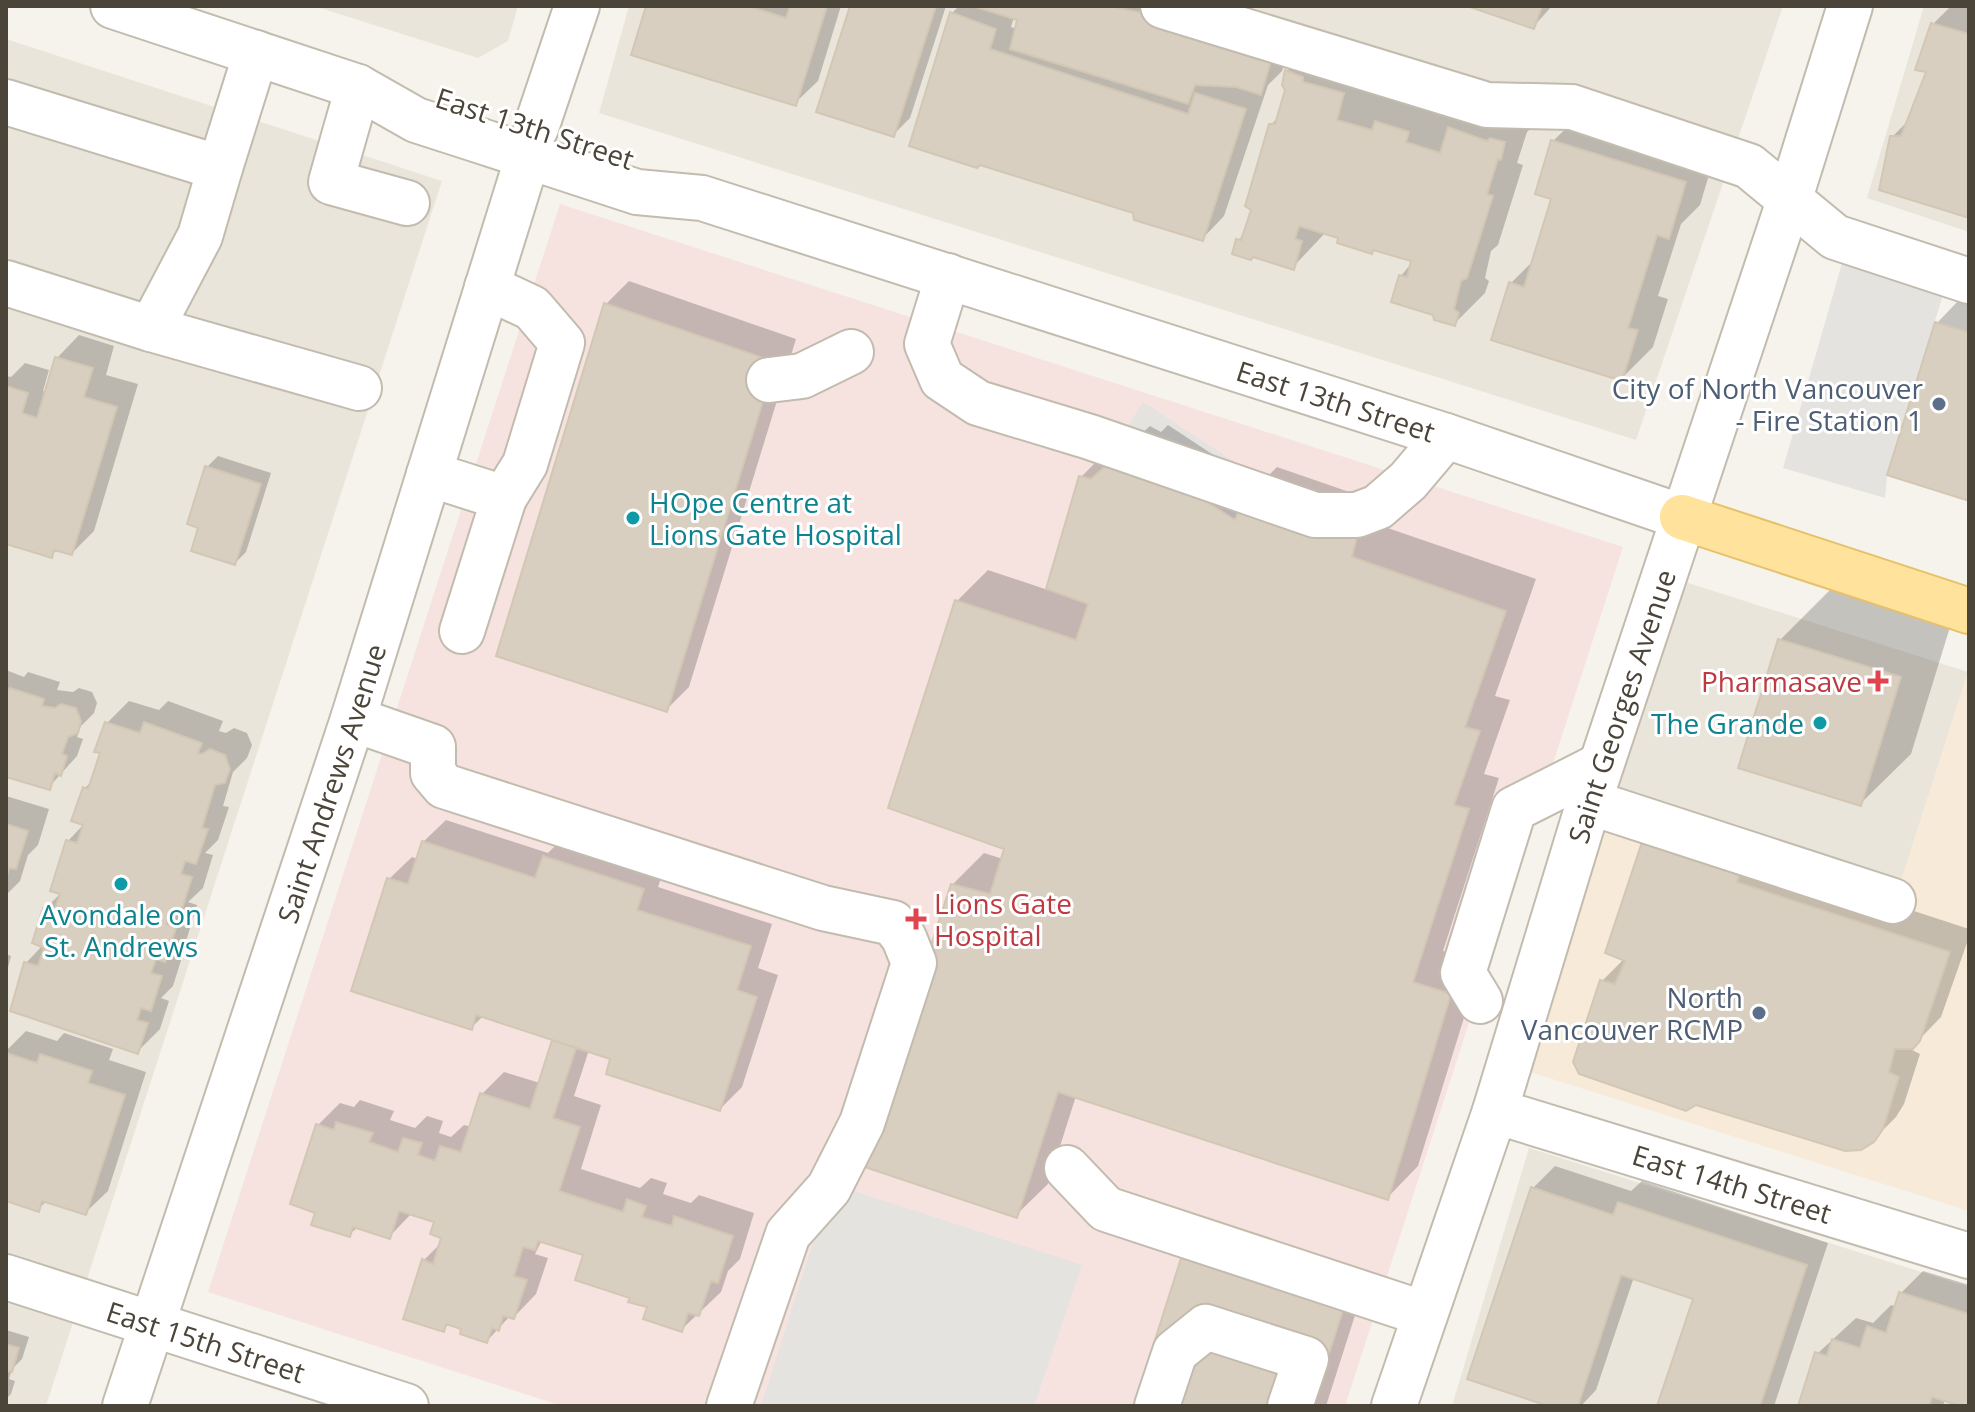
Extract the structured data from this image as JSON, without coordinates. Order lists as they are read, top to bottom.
{
  "streets": {
    "main road": ["East 13th Street"],
    "street": [
      "Saint Georges Avenue",
      "Saint Andrews Avenue",
      "East 14th Street",
      "East 15th Street"
    ]
  },
  "crossings": [
    ["East 13th Street", "Saint Georges Avenue"],
    ["East 13th Street", "Saint Andrews Avenue"],
    ["Saint Georges Avenue", "East 14th Street"],
    ["Saint Andrews Avenue", "East 15th Street"]
  ],
  "places": {
    "other": [
      "City of North Vancouver - Fire Station 1",
      "HOpe Centre at Lions Gate Hospital",
      "The Grande",
      "Avondale on St. Andrews",
      "North Vancouver RCMP"
    ],
    "health": ["Pharmasave", "Lions Gate Hospital"]
  }
}
